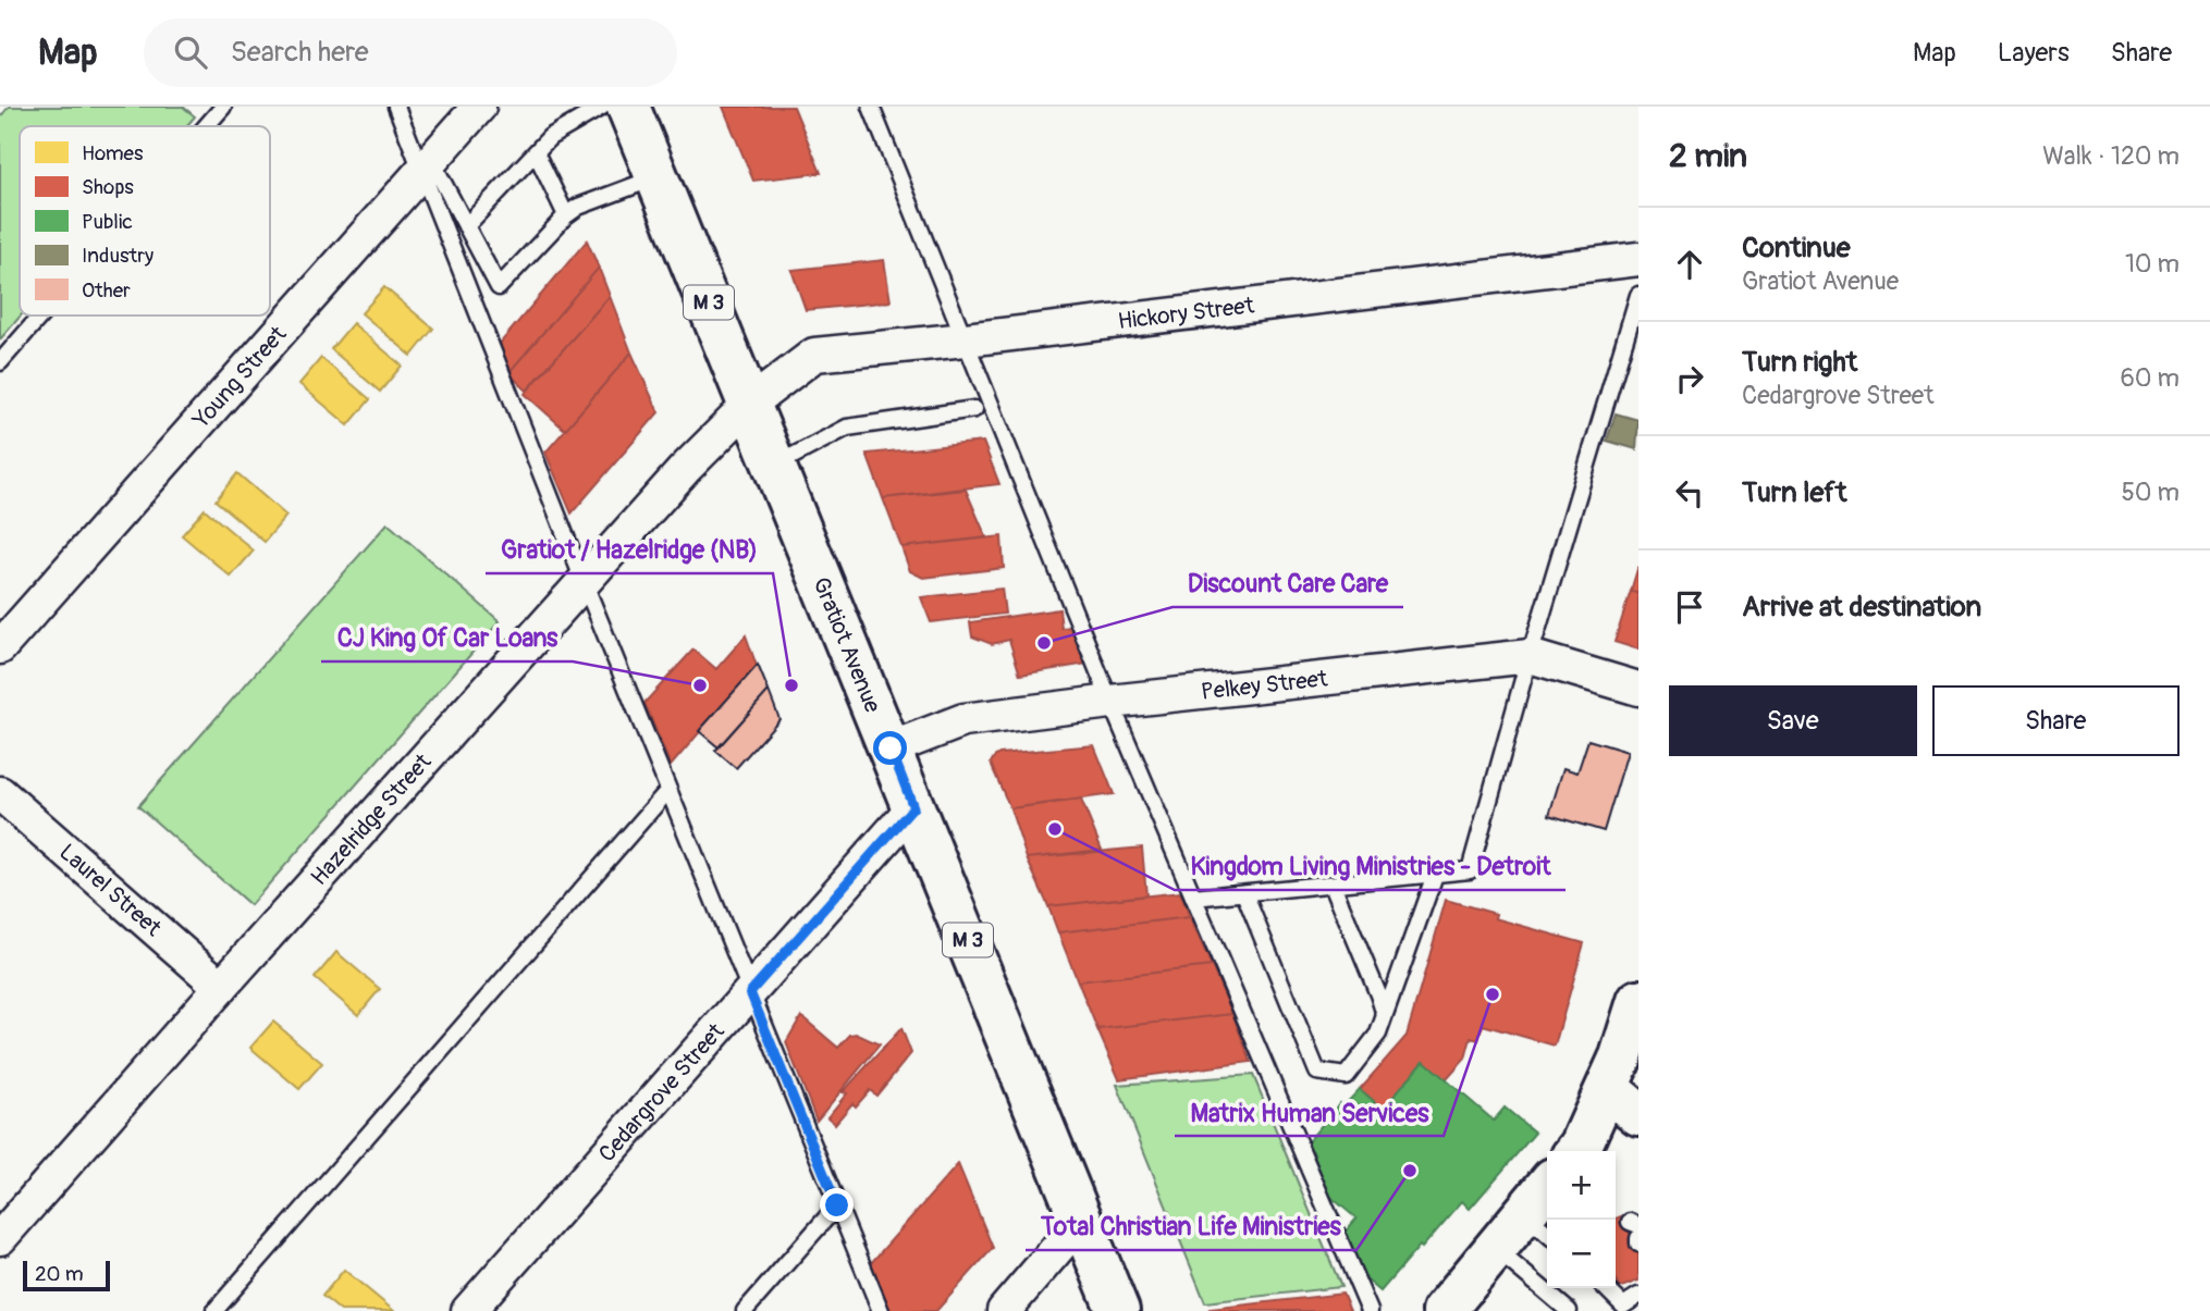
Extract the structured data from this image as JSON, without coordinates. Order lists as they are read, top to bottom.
{
  "streets": {
    "main road": ["M 3", "Gratiot Avenue"],
    "street": [
      "Hickory Street",
      "Young Street",
      "Pelkey Street",
      "Hazelridge Street",
      "Laurel Street",
      "Cedargrove Street"
    ]
  },
  "crossings": [
    ["Hickory Street", "Gratiot Avenue"],
    ["Hickory Street", "Hazelridge Street"],
    ["Gratiot Avenue", "Pelkey Street"],
    ["Gratiot Avenue", "Hazelridge Street"],
    ["Gratiot Avenue", "Cedargrove Street"],
    ["Hazelridge Street", "Laurel Street"]
  ],
  "places": [
    "Discount Care Care",
    "CJ King Of Car Loans",
    "Gratiot / Hazelridge (NB)",
    "Kingdom Living Ministries - Detroit",
    "Matrix Human Services",
    "Total Christian Life Ministries"
  ],
  "legend": [
    "Homes",
    "Shops",
    "Public",
    "Industry",
    "Other"
  ],
  "scale_bar": "20 m",
  "page": {
    "header": "Map",
    "search": "Search here",
    "nav": ["Map", "Layers", "Share"],
    "heading": ["2 min", "Walk · 120 m"],
    "list": [
      ["Continue", "Gratiot Avenue", "10 m"],
      ["Turn right", "Cedargrove Street", "60 m"],
      ["Turn left", "50 m"],
      "Arrive at destination"
    ],
    "buttons": ["Save", "Share"],
    "map_buttons": ["+", "−"],
    "scale": "20 m"
  }
}
